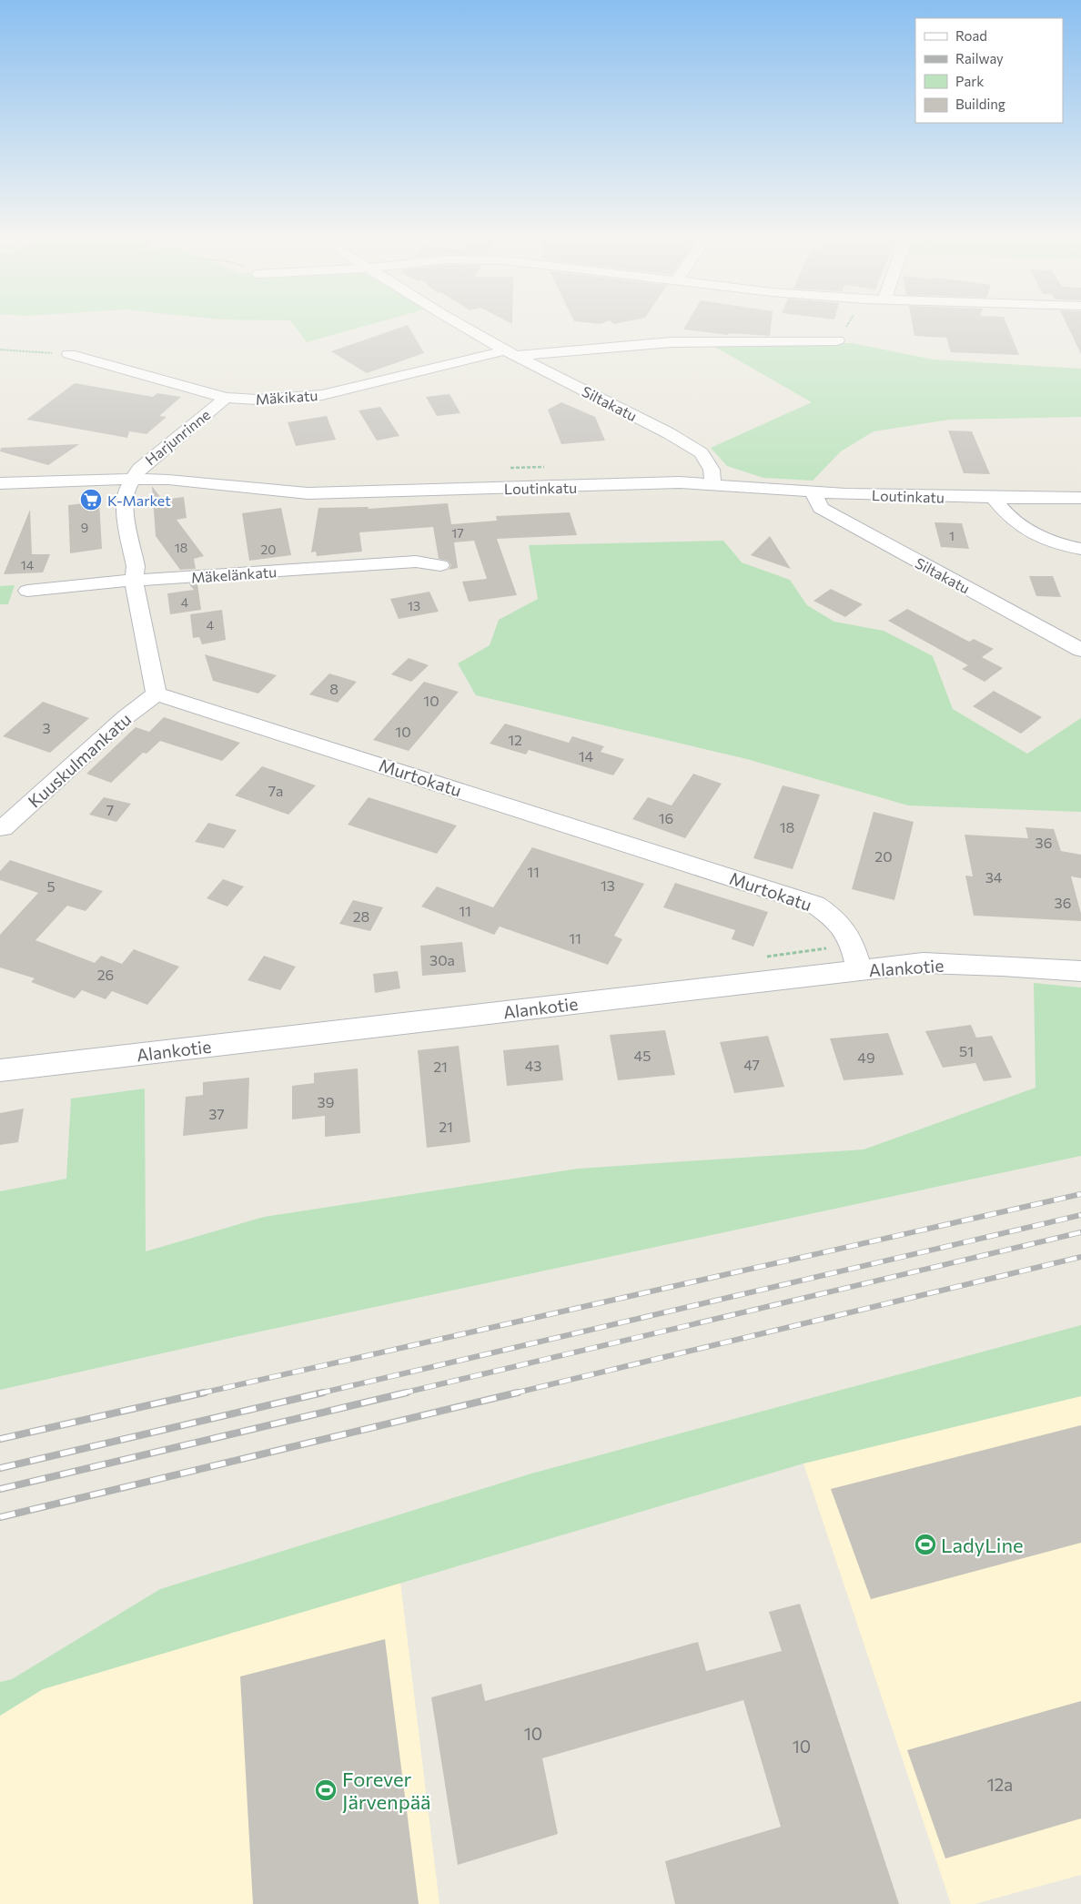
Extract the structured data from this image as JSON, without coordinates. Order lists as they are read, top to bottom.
{
  "streets": {
    "street": [
      "Mäkikatu",
      "Siltakatu",
      "Harjunrinne",
      "Loutinkatu",
      "Mäkelänkatu",
      "Kuuskulmankatu",
      "Murtokatu",
      "Alankotie"
    ]
  },
  "crossings": [
    ["Mäkikatu", "Siltakatu"],
    ["Mäkikatu", "Harjunrinne"],
    ["Siltakatu", "Loutinkatu"],
    ["Harjunrinne", "Loutinkatu"],
    ["Kuuskulmankatu", "Murtokatu"],
    ["Murtokatu", "Alankotie"]
  ],
  "places": {
    "supermarket": ["K-Market"],
    "sports": ["LadyLine", "Forever Järvenpää"]
  },
  "house_numbers": [
    "9",
    "17",
    "1",
    "18",
    "20",
    "14",
    "4",
    "13",
    "4",
    "8",
    "10",
    "3",
    "10",
    "12",
    "14",
    "7a",
    "7",
    "16",
    "18",
    "36",
    "20",
    "11",
    "34",
    "13",
    "5",
    "36",
    "11",
    "28",
    "11",
    "30a",
    "26",
    "51",
    "45",
    "49",
    "47",
    "43",
    "21",
    "39",
    "37",
    "21",
    "10",
    "10",
    "12a"
  ],
  "legend": [
    "Road",
    "Railway",
    "Park",
    "Building"
  ]
}
